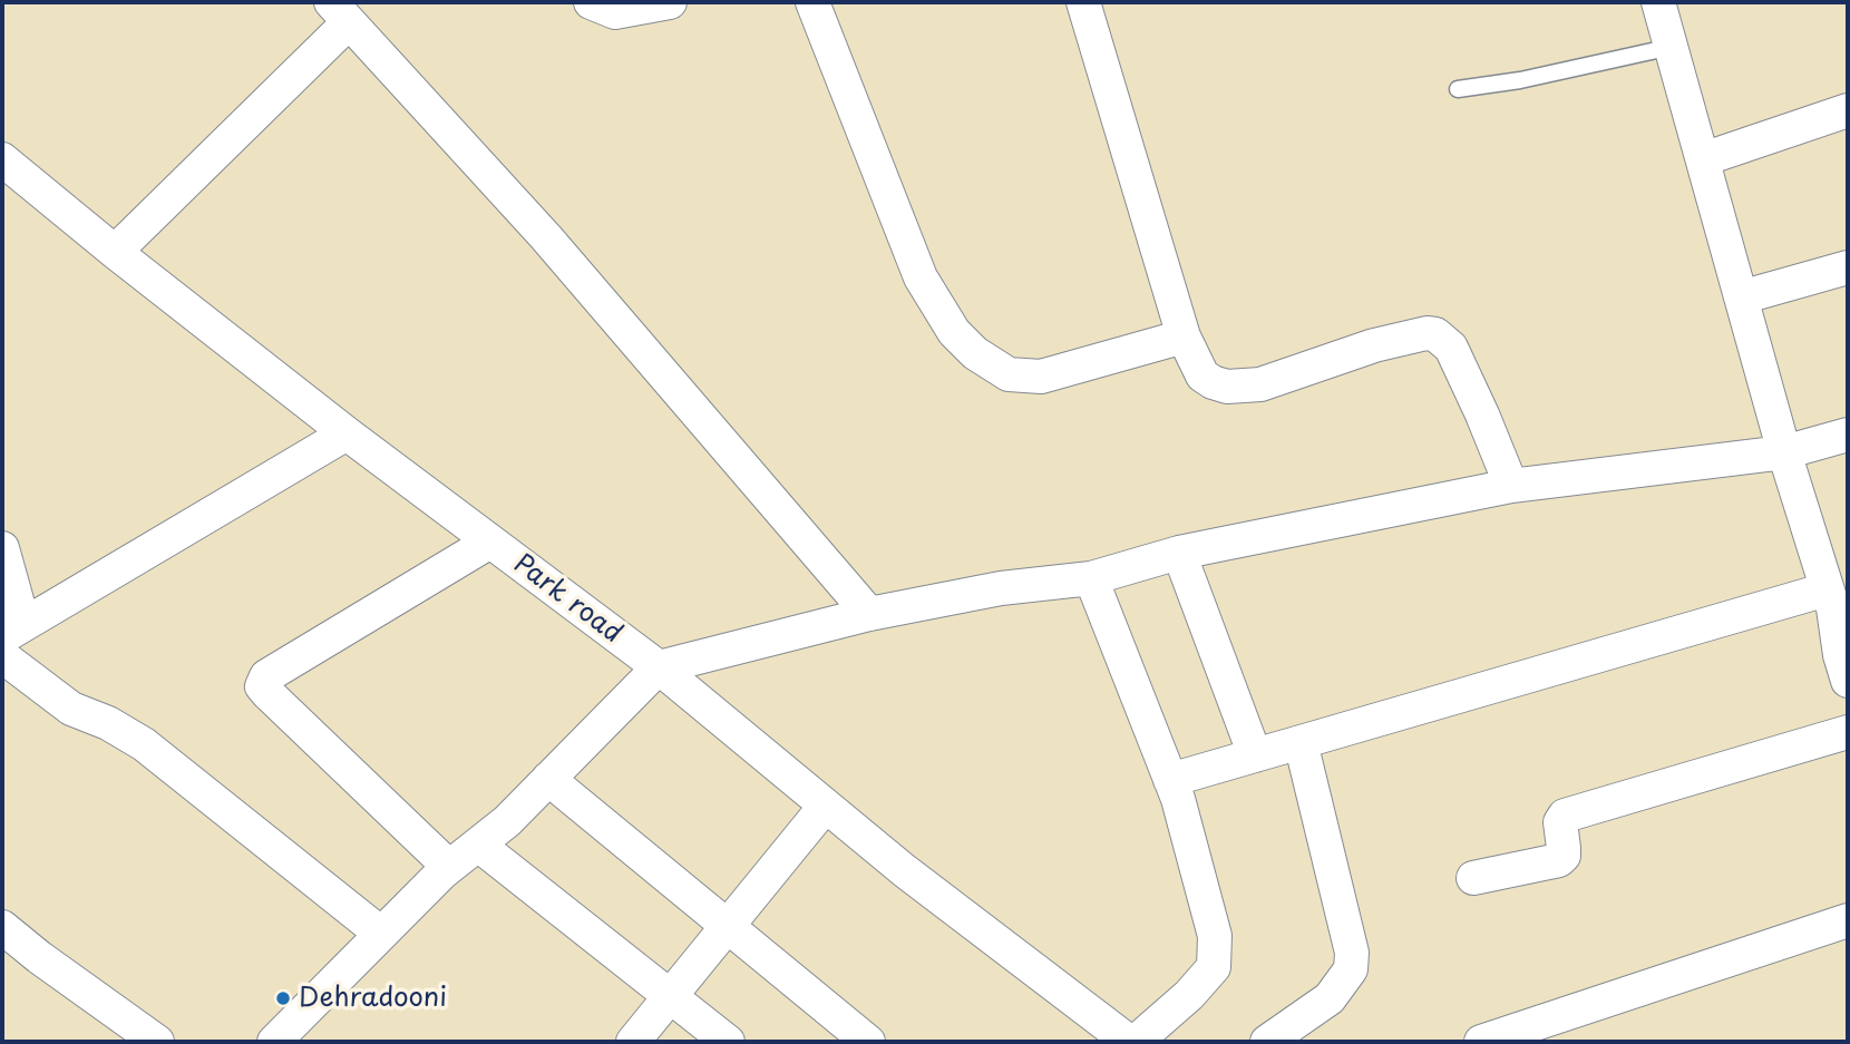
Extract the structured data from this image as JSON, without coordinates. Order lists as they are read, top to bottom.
{
  "streets": {
    "street": ["Park road"]
  },
  "places": ["Dehradooni"]
}
